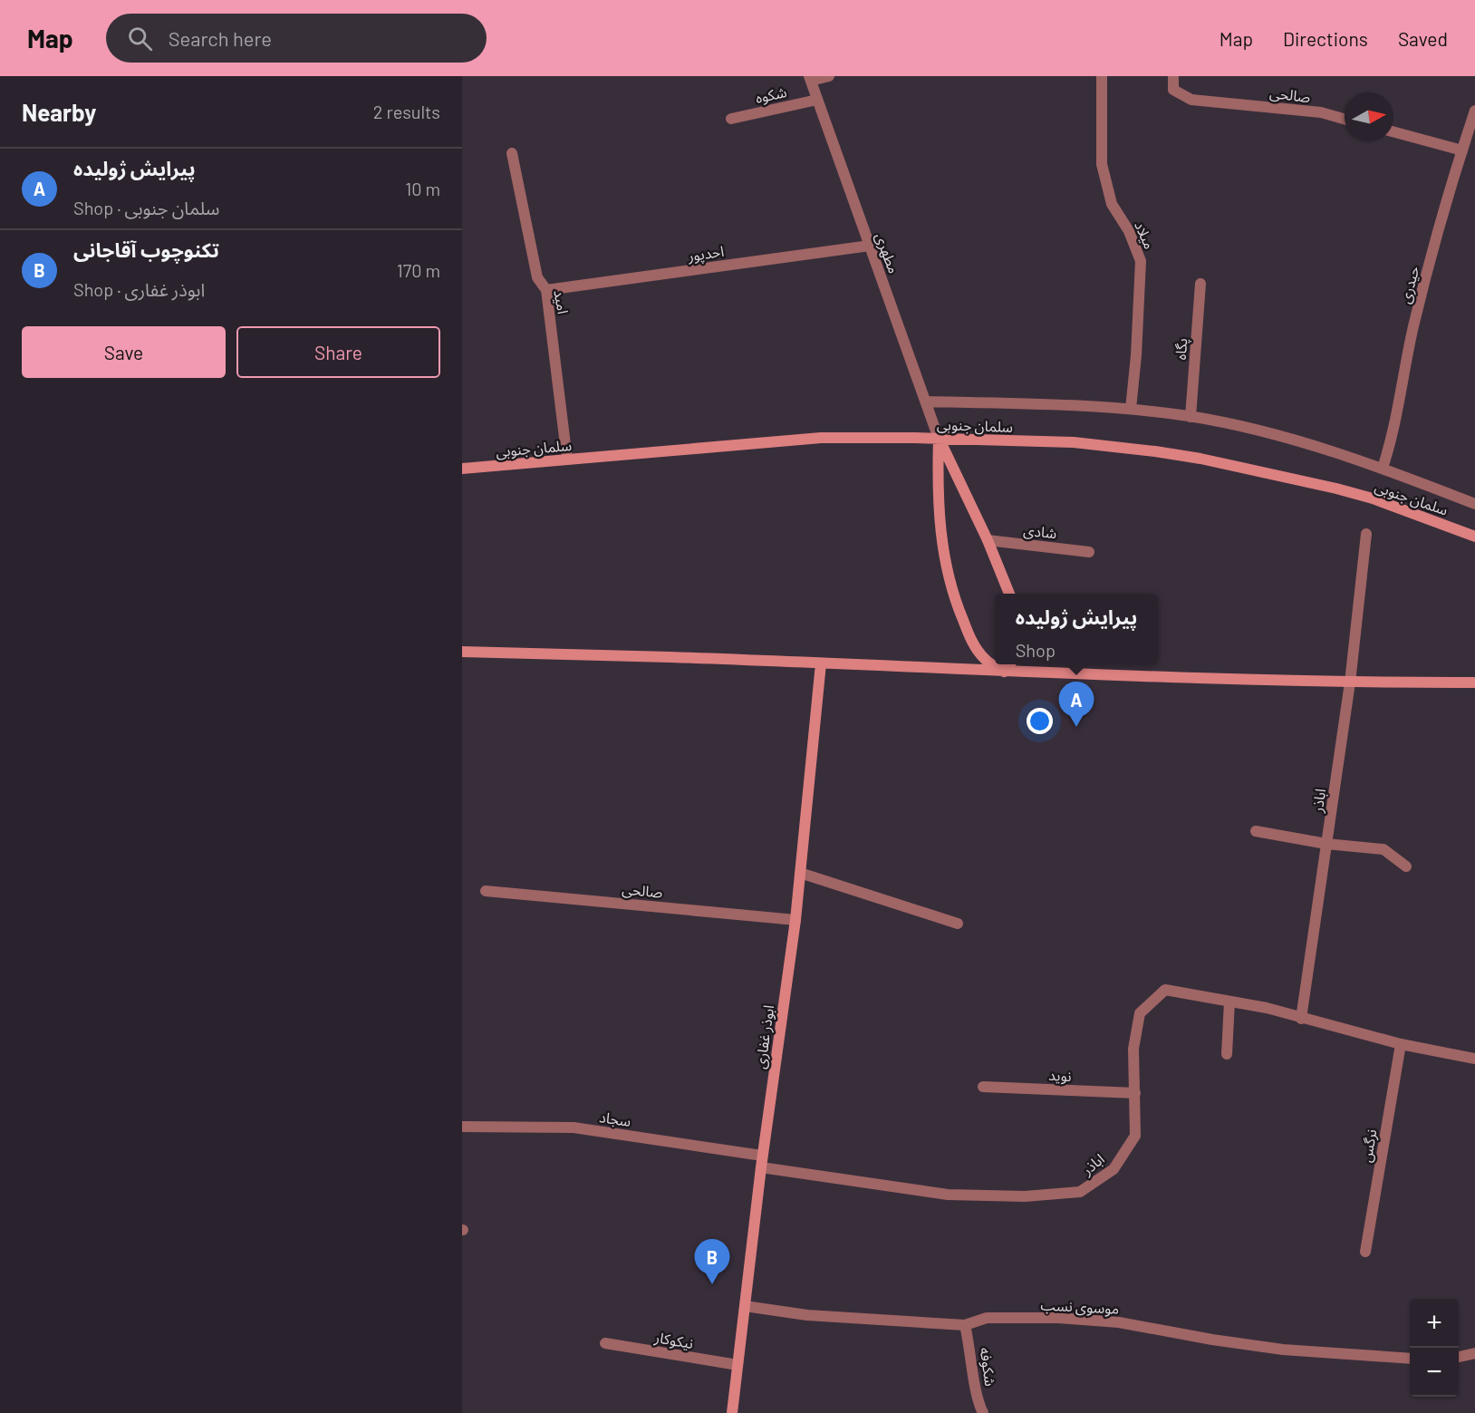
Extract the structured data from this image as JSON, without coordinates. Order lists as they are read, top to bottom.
{
  "streets": {
    "main road": ["مطهری", "سلمان جنوبی", "ابوذر غفاری"],
    "street": [
      "شکوه",
      "صالحی",
      "میلاد",
      "احدپور",
      "حیدری",
      "امید",
      "پگاه",
      "شادی",
      "اباذر",
      "نوید",
      "سجاد",
      "نرگس",
      "موسوی نسب",
      "نیکوکار",
      "شکوفه"
    ]
  },
  "crossings": [
    ["شکوه", "مطهری"],
    ["صالحی", "ابوذر غفاری"],
    ["احدپور", "مطهری"],
    ["احدپور", "امید"],
    ["مطهری", "سلمان جنوبی"],
    ["مطهری", "شادی"],
    ["امید", "سلمان جنوبی"],
    ["اباذر", "ابوذر غفاری"],
    ["اباذر", "نوید"],
    ["اباذر", "نرگس"],
    ["ابوذر غفاری", "سجاد"],
    ["ابوذر غفاری", "موسوی نسب"],
    ["ابوذر غفاری", "نیکوکار"],
    ["موسوی نسب", "شکوفه"]
  ],
  "north": "right",
  "page": {
    "header": "Map",
    "search": "Search here",
    "nav": ["Map", "Directions", "Saved"],
    "heading": ["Nearby", "2 results"],
    "list": [
      {
        "mark": "A",
        "name": "پیرایش ژولیده",
        "note": "Shop · سلمان جنوبی",
        "value": "10 m"
      },
      {
        "mark": "B",
        "name": "تکنوچوب آقاجانی",
        "note": "Shop · ابوذر غفاری",
        "value": "170 m"
      }
    ],
    "buttons": ["Save", "Share"],
    "popup": ["پیرایش ژولیده", "Shop"],
    "pins": ["A", "B"],
    "map_buttons": ["+", "−"]
  }
}
